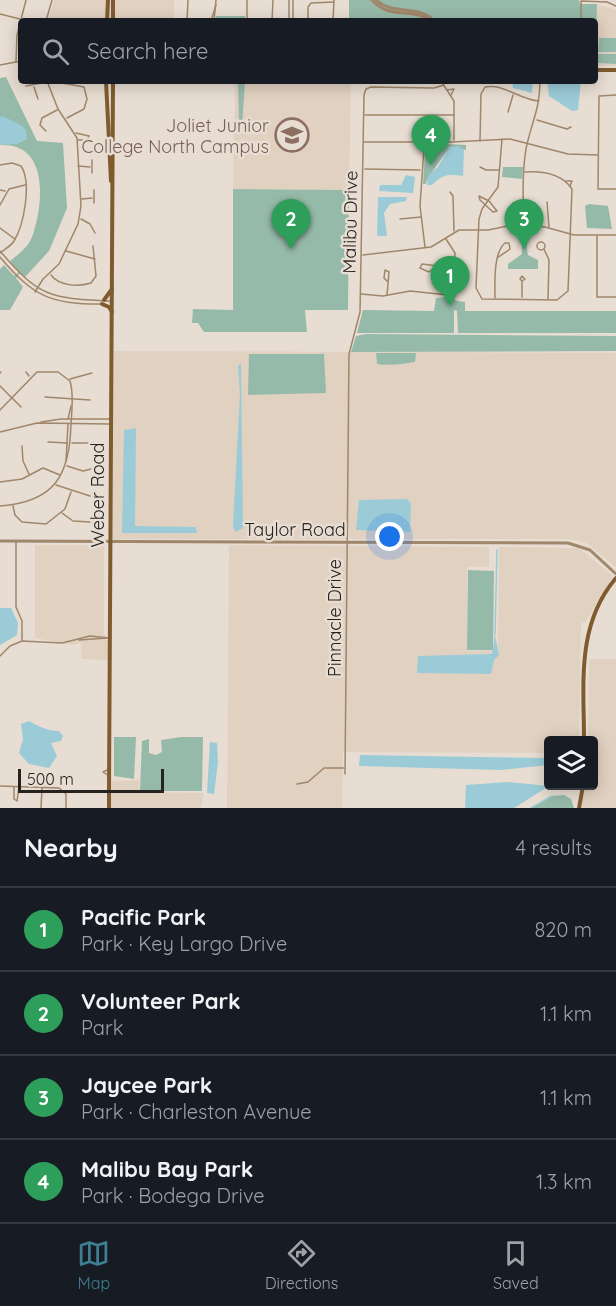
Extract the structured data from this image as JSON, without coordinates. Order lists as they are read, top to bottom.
{
  "streets": {
    "main road": ["Weber Road"],
    "street": ["Malibu Drive", "Taylor Road", "Pinnacle Drive"]
  },
  "crossings": [
    ["Malibu Drive", "Pinnacle Drive"],
    ["Weber Road", "Taylor Road"],
    ["Taylor Road", "Pinnacle Drive"]
  ],
  "places": {
    "school or university": ["Joliet Junior College North Campus"]
  },
  "scale_bar": "500 m",
  "page": {
    "search": "Search here",
    "pins": [
      "4",
      "2",
      "3",
      "1"
    ],
    "scale": "500 m",
    "heading": ["Nearby", "4 results"],
    "list": [
      {
        "mark": "1",
        "name": "Pacific Park",
        "note": "Park · Key Largo Drive",
        "value": "820 m"
      },
      {
        "mark": "2",
        "name": "Volunteer Park",
        "note": "Park",
        "value": "1.1 km"
      },
      {
        "mark": "3",
        "name": "Jaycee Park",
        "note": "Park · Charleston Avenue",
        "value": "1.1 km"
      },
      {
        "mark": "4",
        "name": "Malibu Bay Park",
        "note": "Park · Bodega Drive",
        "value": "1.3 km"
      }
    ],
    "nav": ["Map", "Directions", "Saved"]
  }
}
